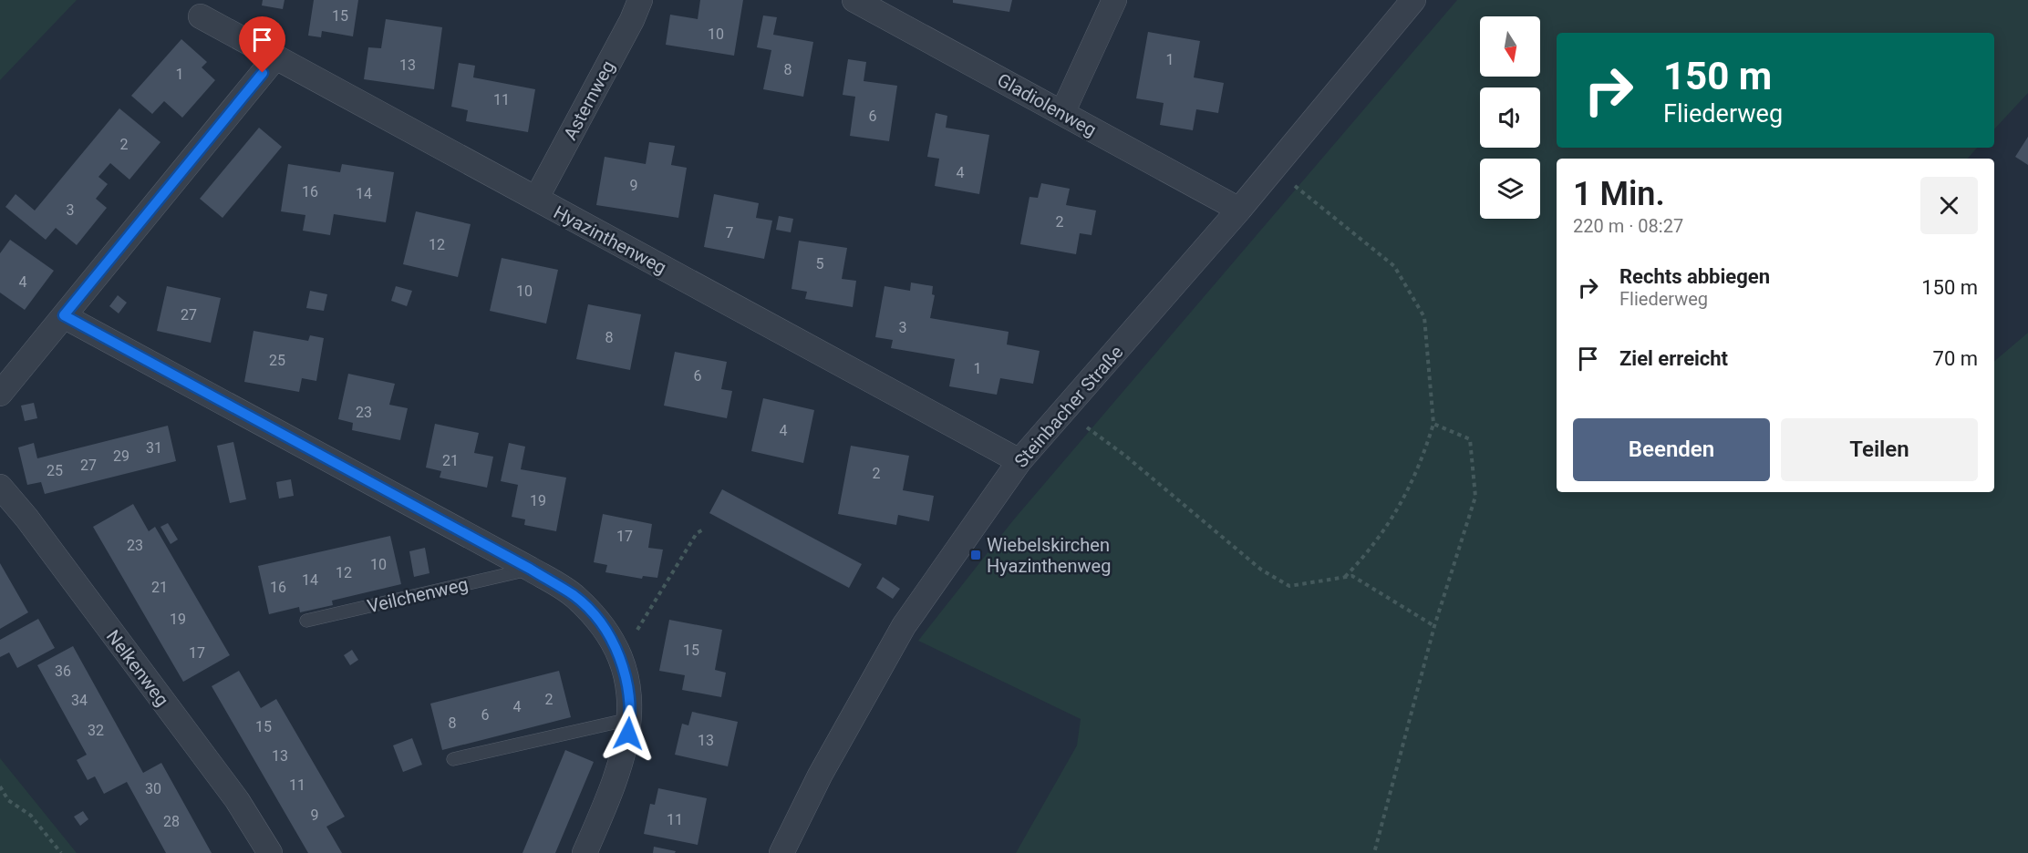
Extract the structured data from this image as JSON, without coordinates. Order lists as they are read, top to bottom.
{
  "streets": {
    "street": [
      "Asternweg",
      "Gladiolenweg",
      "Hyazinthenweg",
      "Steinbacher Straße",
      "Nelkenweg"
    ],
    "lane": ["Veilchenweg"]
  },
  "crossings": [
    ["Asternweg", "Hyazinthenweg"],
    ["Gladiolenweg", "Steinbacher Straße"],
    ["Hyazinthenweg", "Steinbacher Straße"]
  ],
  "places": {
    "transit": ["Wiebelskirchen Hyazinthenweg"]
  },
  "house_numbers": [
    "15",
    "10",
    "1",
    "13",
    "8",
    "1",
    "11",
    "6",
    "2",
    "4",
    "9",
    "16",
    "14",
    "3",
    "2",
    "7",
    "12",
    "5",
    "4",
    "10",
    "27",
    "3",
    "8",
    "25",
    "1",
    "6",
    "23",
    "4",
    "31",
    "29",
    "21",
    "27",
    "25",
    "2",
    "19",
    "17",
    "23",
    "10",
    "12",
    "14",
    "21",
    "16",
    "19",
    "15",
    "17",
    "36",
    "2",
    "34",
    "4",
    "6",
    "8",
    "15",
    "32",
    "13",
    "13",
    "11",
    "30",
    "9",
    "11",
    "28"
  ],
  "north": "bottom",
  "page": {
    "turn": ["150 m", "Fliederweg"],
    "heading": ["1 Min.", "220 m · 08:27"],
    "list": [
      {
        "name": "Rechts abbiegen",
        "note": "Fliederweg",
        "value": "150 m"
      },
      {
        "name": "Ziel erreicht",
        "value": "70 m"
      }
    ],
    "buttons": ["Beenden", "Teilen"]
  }
}
